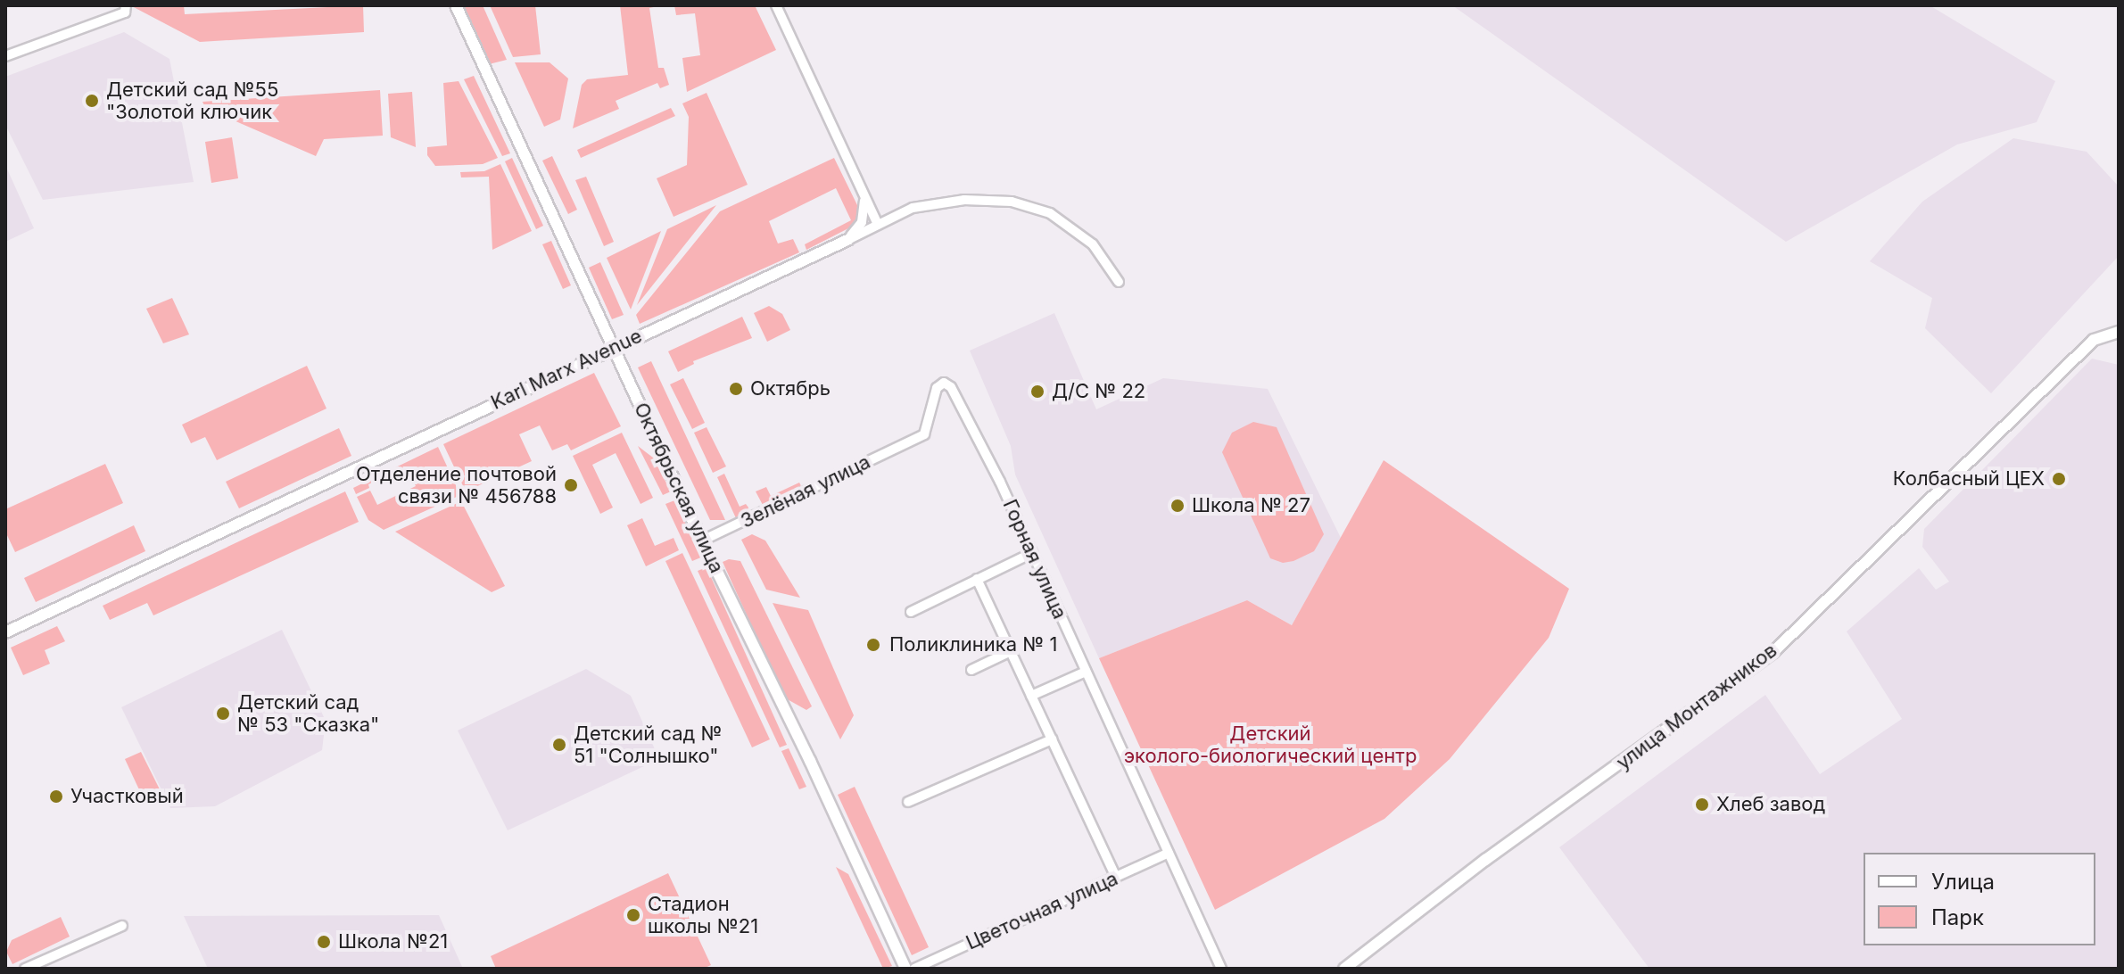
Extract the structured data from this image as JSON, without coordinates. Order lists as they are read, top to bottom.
{
  "streets": {
    "street": [
      "Karl Marx Avenue",
      "Октябрьская улица",
      "Зелёная улица",
      "Горная улица",
      "улица Монтажников",
      "Цветочная улица"
    ]
  },
  "crossings": [
    ["Karl Marx Avenue", "Октябрьская улица"],
    ["Октябрьская улица", "Зелёная улица"],
    ["Зелёная улица", "Горная улица"],
    ["Горная улица", "Цветочная улица"]
  ],
  "parks": ["Детский эколого-биологический центр"],
  "places": [
    "Детский сад №55 \"Золотой ключик",
    "Октябрь",
    "Д/С № 22",
    "Колбасный ЦЕХ",
    "Отделение почтовой связи № 456788",
    "Школа № 27",
    "Поликлиника № 1",
    "Детский сад № 53 \"Сказка\"",
    "Детский сад № 51 \"Солнышко\"",
    "Участковый",
    "Хлеб завод",
    "Стадион школы №21",
    "Школа №21"
  ],
  "legend": ["Улица", "Парк"]
}
